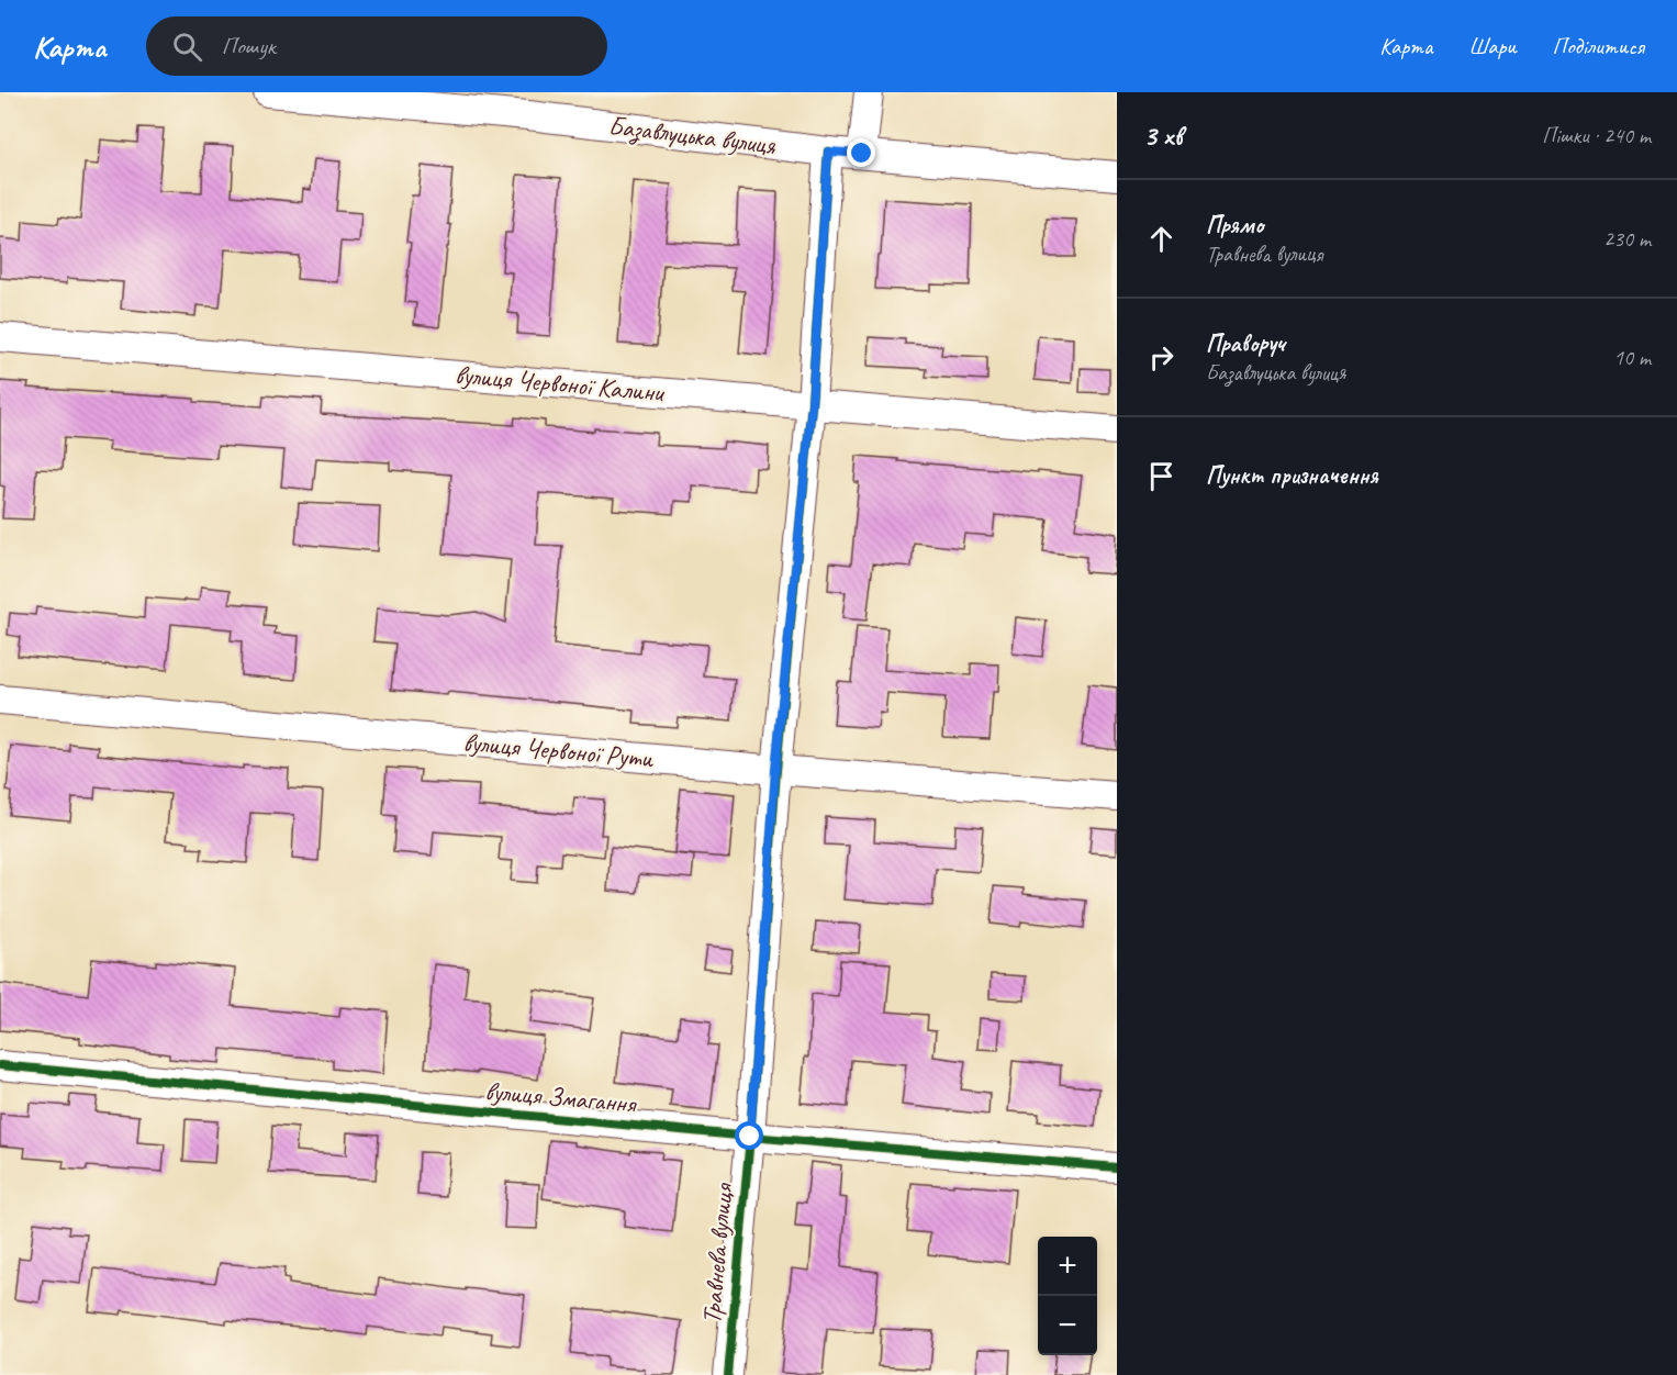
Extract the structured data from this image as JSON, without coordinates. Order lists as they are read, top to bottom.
{
  "streets": {
    "street": [
      "Базавлуцька вулиця",
      "вулиця Червоної Калини",
      "вулиця Червоної Рути",
      "вулиця Змагання",
      "Травнева вулиця"
    ]
  },
  "crossings": [
    ["Базавлуцька вулиця", "Травнева вулиця"],
    ["вулиця Червоної Калини", "Травнева вулиця"],
    ["вулиця Червоної Рути", "Травнева вулиця"],
    ["вулиця Змагання", "Травнева вулиця"]
  ],
  "page": {
    "header": "Карта",
    "search": "Пошук",
    "nav": ["Карта", "Шари", "Поділитися"],
    "heading": ["3 хв", "Пішки · 240 m"],
    "list": [
      ["Прямо", "Травнева вулиця", "230 m"],
      ["Праворуч", "Базавлуцька вулиця", "10 m"],
      "Пункт призначення"
    ],
    "map_buttons": ["+", "−"]
  }
}
